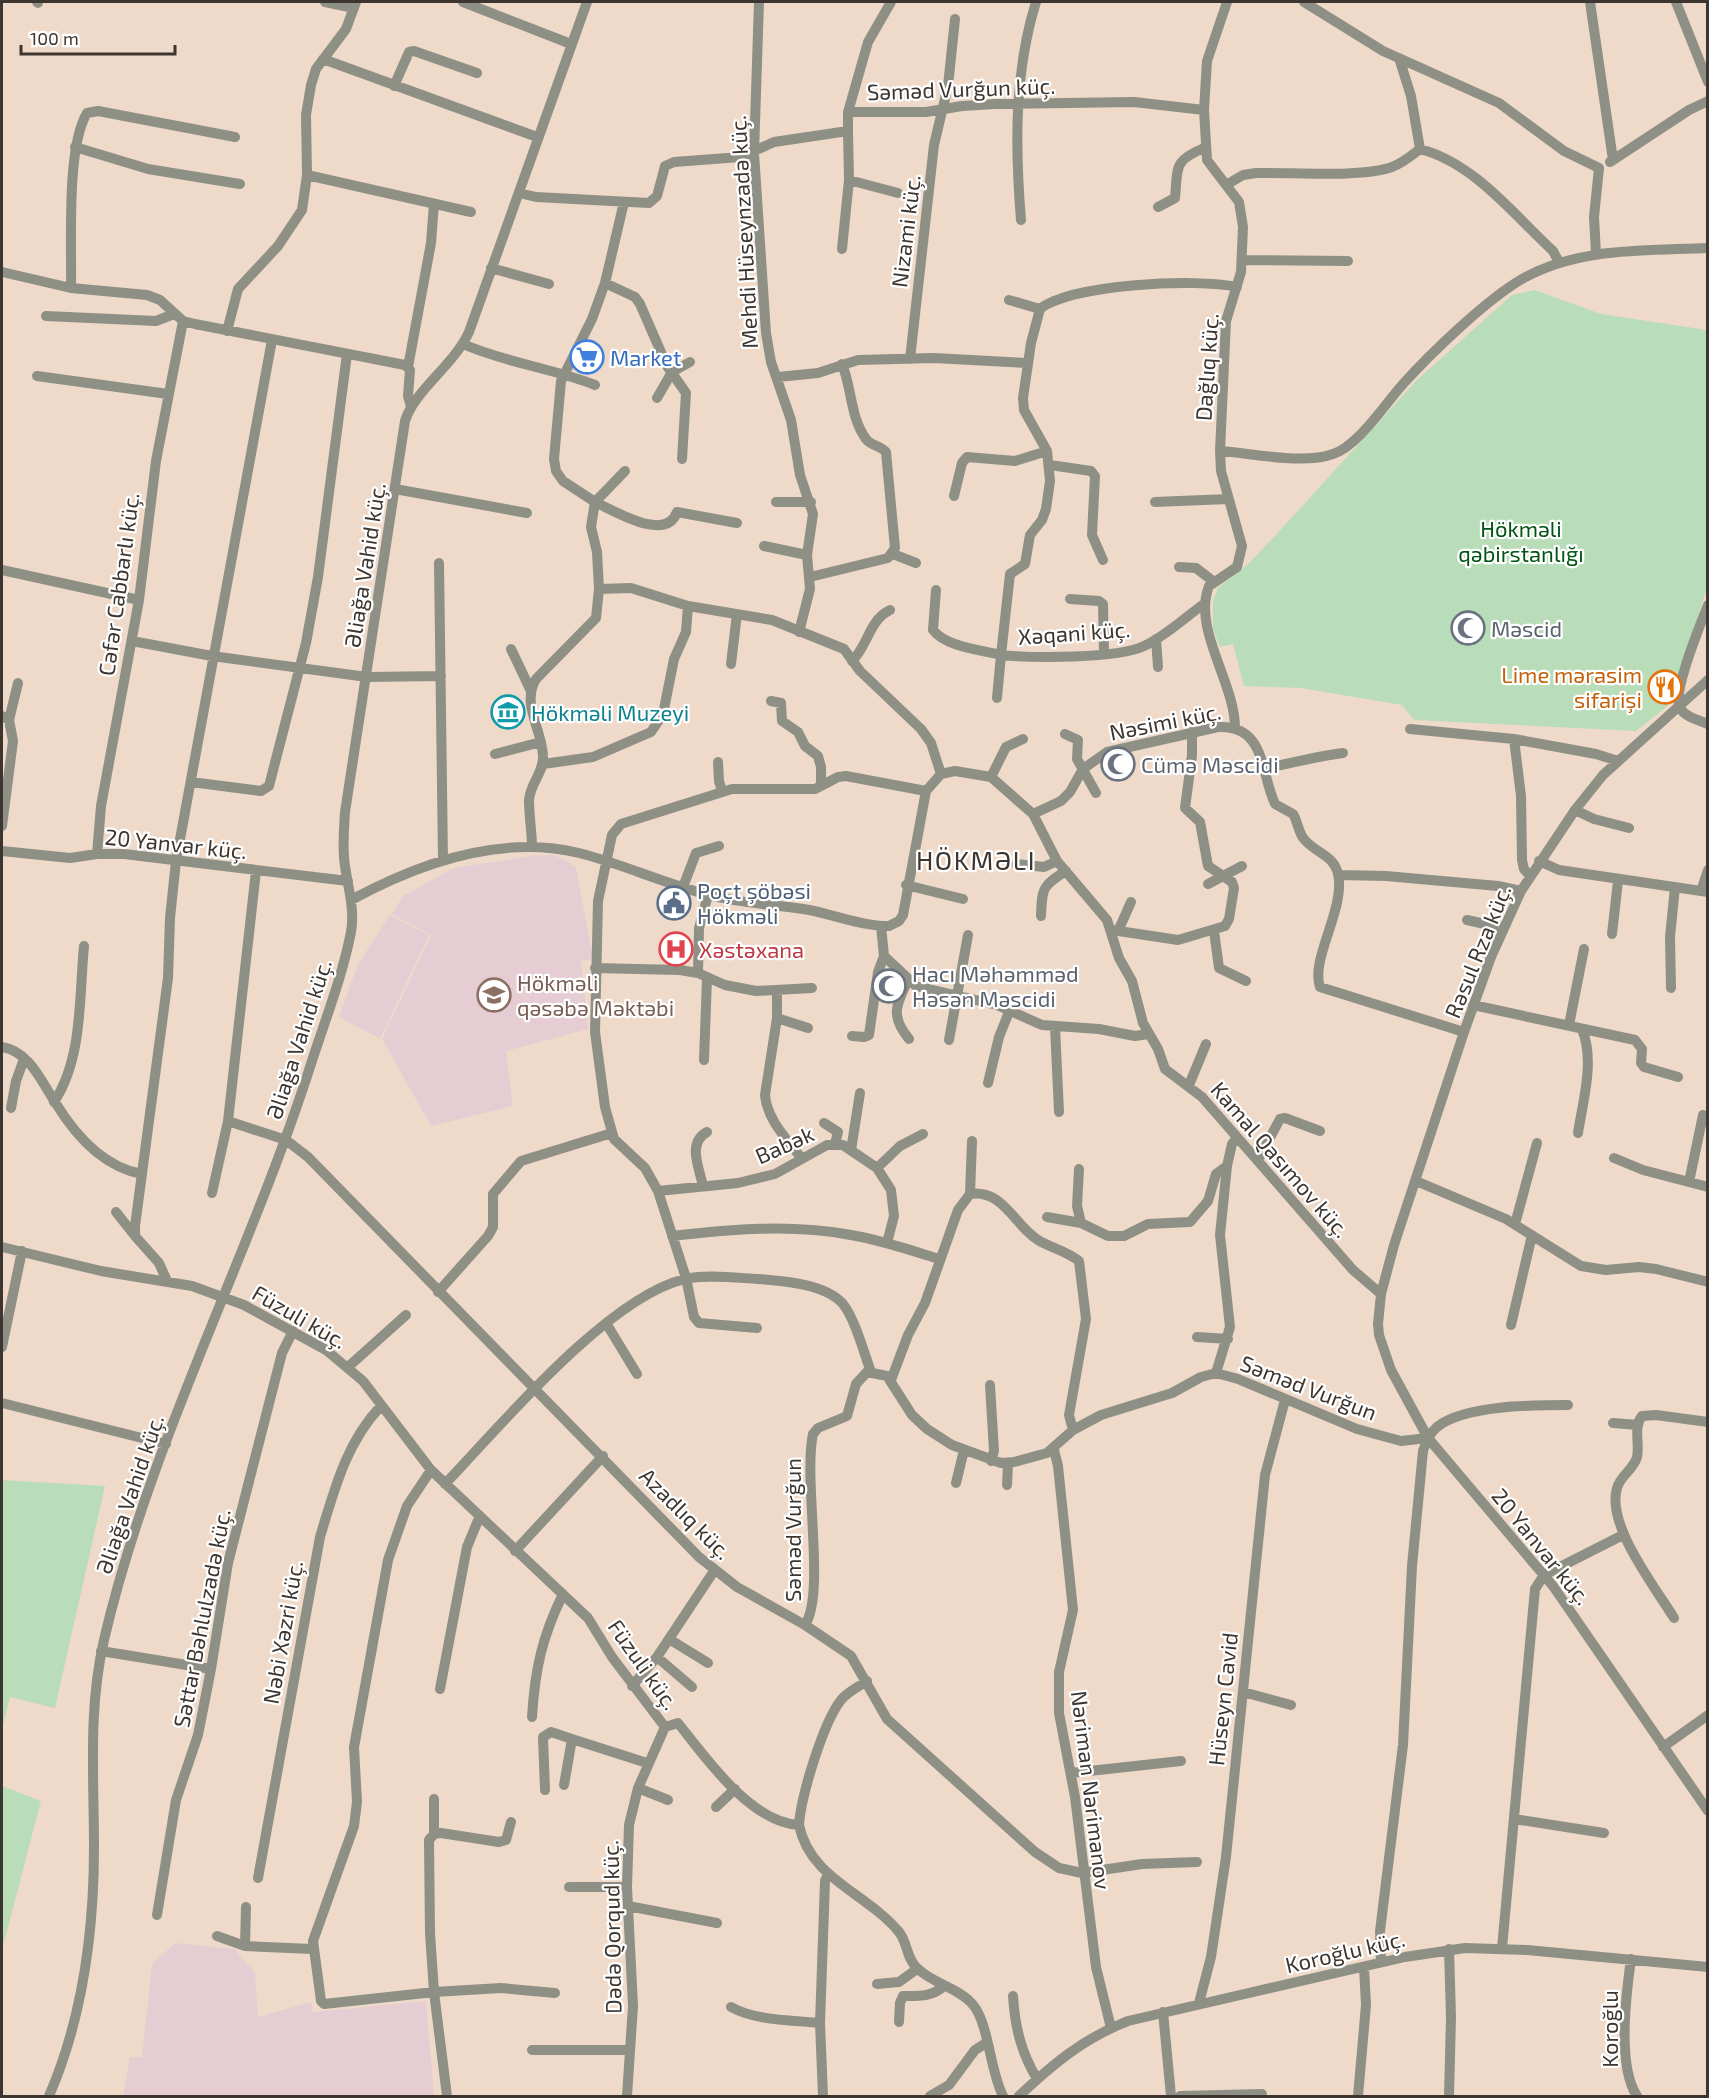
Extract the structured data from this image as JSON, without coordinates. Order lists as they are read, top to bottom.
{
  "streets": {
    "street": [
      "Səməd Vurğun küç.",
      "Nizami küç.",
      "Mehdi Hüseynzadə küç.",
      "Dağlıq küç.",
      "Əliağa Vahid küç.",
      "Cəfər Cabbarlı küç.",
      "Xəqani küç.",
      "Nəsimi küç.",
      "20 Yanvar küç.",
      "Rəsul Rza küç.",
      "Babək",
      "Kamal Qasımov küç.",
      "Füzuli küç.",
      "Səməd Vurğun",
      "Azadlıq küç.",
      "Səttar Bəhlulzadə küç.",
      "Nəbi Xəzri küç.",
      "Hüseyn Cavid",
      "Nəriman Nərimanov",
      "Dədə Qorqud küç.",
      "Koroğlu küç.",
      "Koroğlu"
    ]
  },
  "crossings": [
    ["Səməd Vurğun küç.", "Nizami küç."],
    ["Səməd Vurğun küç.", "Mehdi Hüseynzadə küç."],
    ["Səməd Vurğun küç.", "Dağlıq küç."],
    ["Səməd Vurğun küç.", "Əliağa Vahid küç."],
    ["Əliağa Vahid küç.", "20 Yanvar küç."],
    ["Əliağa Vahid küç.", "Füzuli küç."],
    ["Əliağa Vahid küç.", "Azadlıq küç."],
    ["Cəfər Cabbarlı küç.", "20 Yanvar küç."],
    ["Nəsimi küç.", "Kamal Qasımov küç."],
    ["20 Yanvar küç.", "Rəsul Rza küç."],
    ["20 Yanvar küç.", "Kamal Qasımov küç."],
    ["20 Yanvar küç.", "Səməd Vurğun"],
    ["Rəsul Rza küç.", "Kamal Qasımov küç."],
    ["Füzuli küç.", "Səttar Bəhlulzadə küç."],
    ["Füzuli küç.", "Nəbi Xəzri küç."],
    ["Füzuli küç.", "Dədə Qorqud küç."],
    ["Səməd Vurğun", "Azadlıq küç."],
    ["Səməd Vurğun", "Hüseyn Cavid"],
    ["Səməd Vurğun", "Nəriman Nərimanov"],
    ["Azadlıq küç.", "Nəriman Nərimanov"],
    ["Hüseyn Cavid", "Koroğlu küç."],
    ["Nəriman Nərimanov", "Koroğlu küç."],
    ["Koroğlu küç.", "Koroğlu"]
  ],
  "districts": ["HÖKMƏLI"],
  "parks": ["Hökməli qəbirstanlığı"],
  "places": {
    "supermarket": ["Market"],
    "mosque": ["Məscid", "Cümə Məscidi", "Hacı Məhəmməd Həsən Məscidi"],
    "restaurant": ["Lime mərasim sifarişi"],
    "museum": ["Hökməli Muzeyi"],
    "public building": ["Poçt şöbəsi Hökməli"],
    "hospital": ["Xəstəxana"],
    "school or university": ["Hökməli qəsəbə Məktəbi"]
  },
  "scale_bar": "100 m"
}
